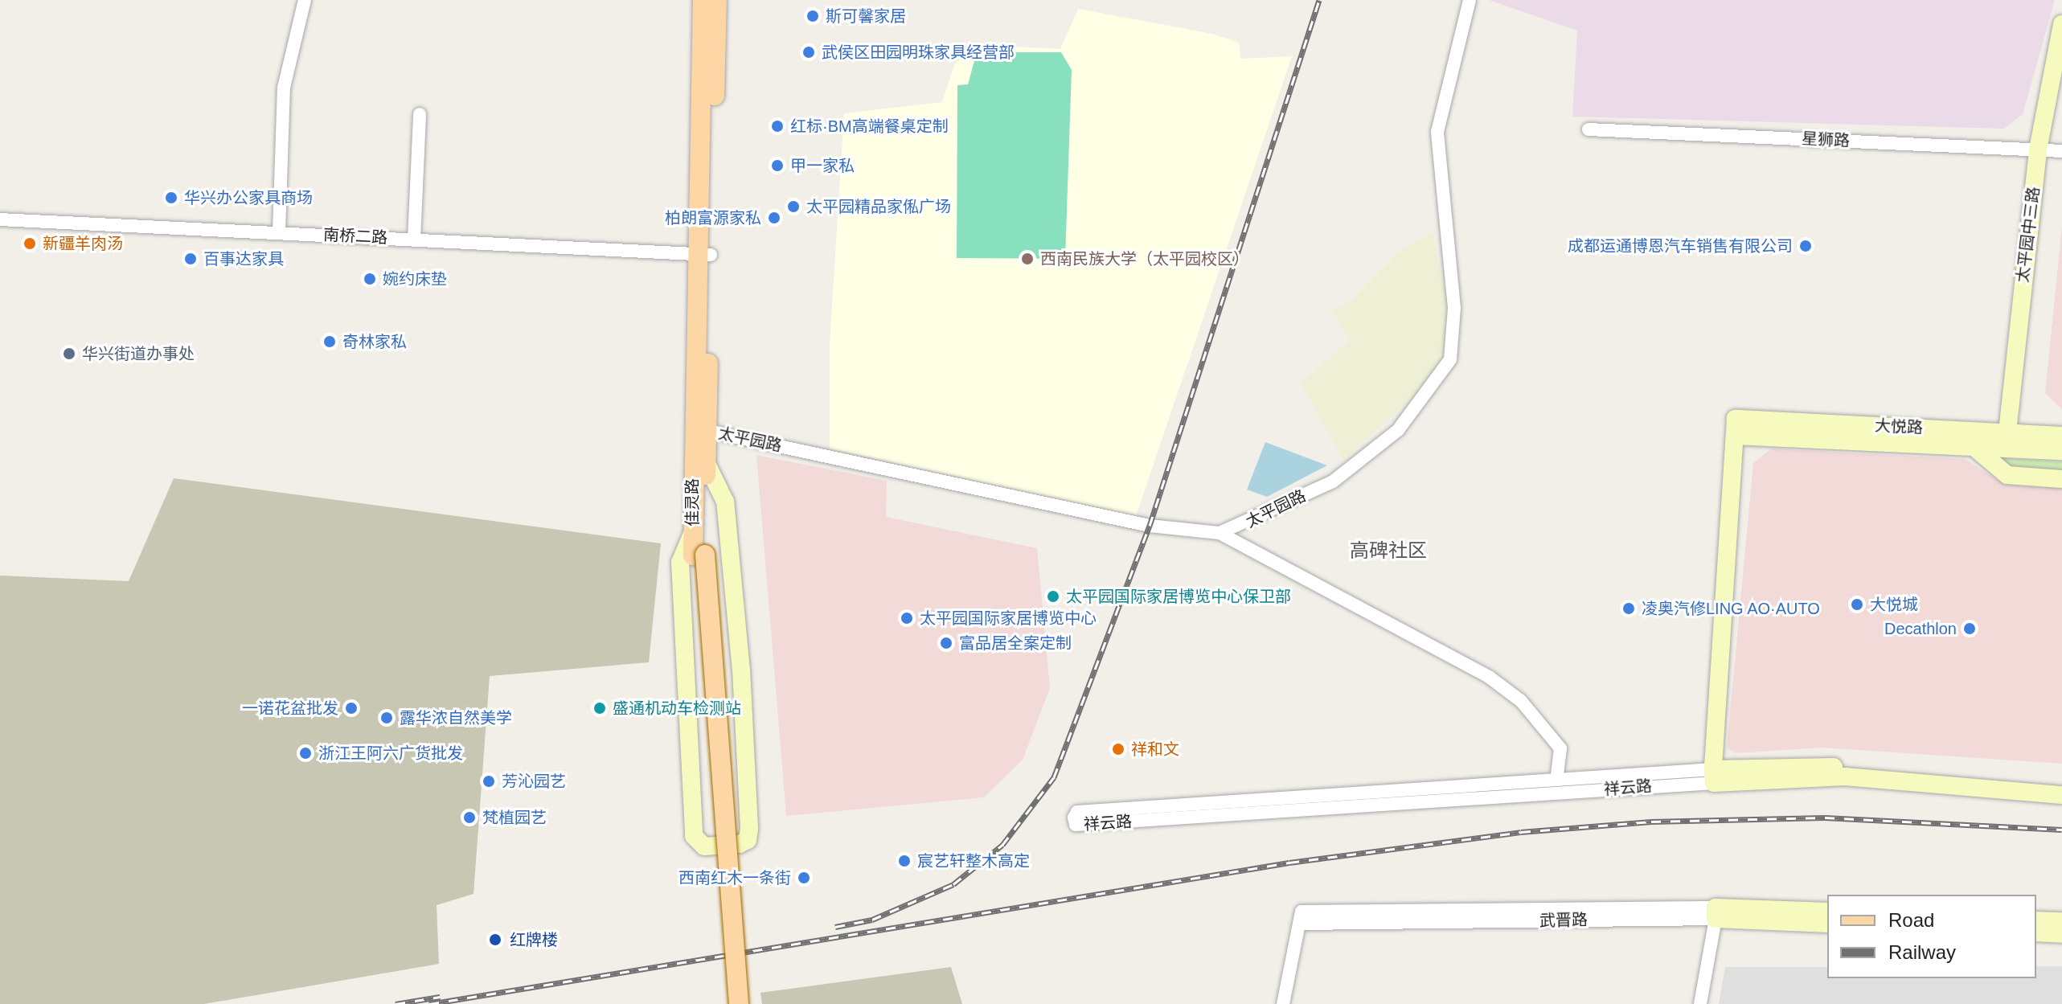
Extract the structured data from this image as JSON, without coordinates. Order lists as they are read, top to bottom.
{
  "streets": {
    "main road": ["佳灵路"],
    "street": [
      "星狮路",
      "太平园中三路",
      "南桥二路",
      "大悦路",
      "太平园路",
      "祥云路",
      "武晋路"
    ]
  },
  "crossings": [
    ["星狮路", "太平园中三路"],
    ["太平园中三路", "大悦路"],
    ["南桥二路", "佳灵路"],
    ["太平园路", "佳灵路"]
  ],
  "districts": ["高碑社区"],
  "places": [
    "斯可馨家居",
    "武侯区田园明珠家具经营部",
    "红标·BM高端餐桌定制",
    "甲一家私",
    "华兴办公家具商场",
    "太平园精品家俬广场",
    "柏朗富源家私",
    "新疆羊肉汤",
    "成都运通博恩汽车销售有限公司",
    "百事达家具",
    "西南民族大学（太平园校区）",
    "婉约床垫",
    "奇林家私",
    "华兴街道办事处",
    "太平园国际家居博览中心保卫部",
    "大悦城",
    "凌奥汽修LING AO·AUTO",
    "太平园国际家居博览中心",
    "Decathlon",
    "富品居全案定制",
    "一诺花盆批发",
    "盛通机动车检测站",
    "露华浓自然美学",
    "祥和文",
    "浙江王阿六广货批发",
    "芳沁园艺",
    "梵植园艺",
    "宸艺轩整木高定",
    "西南红木一条街",
    "红牌楼"
  ],
  "legend": ["Road", "Railway"]
}
